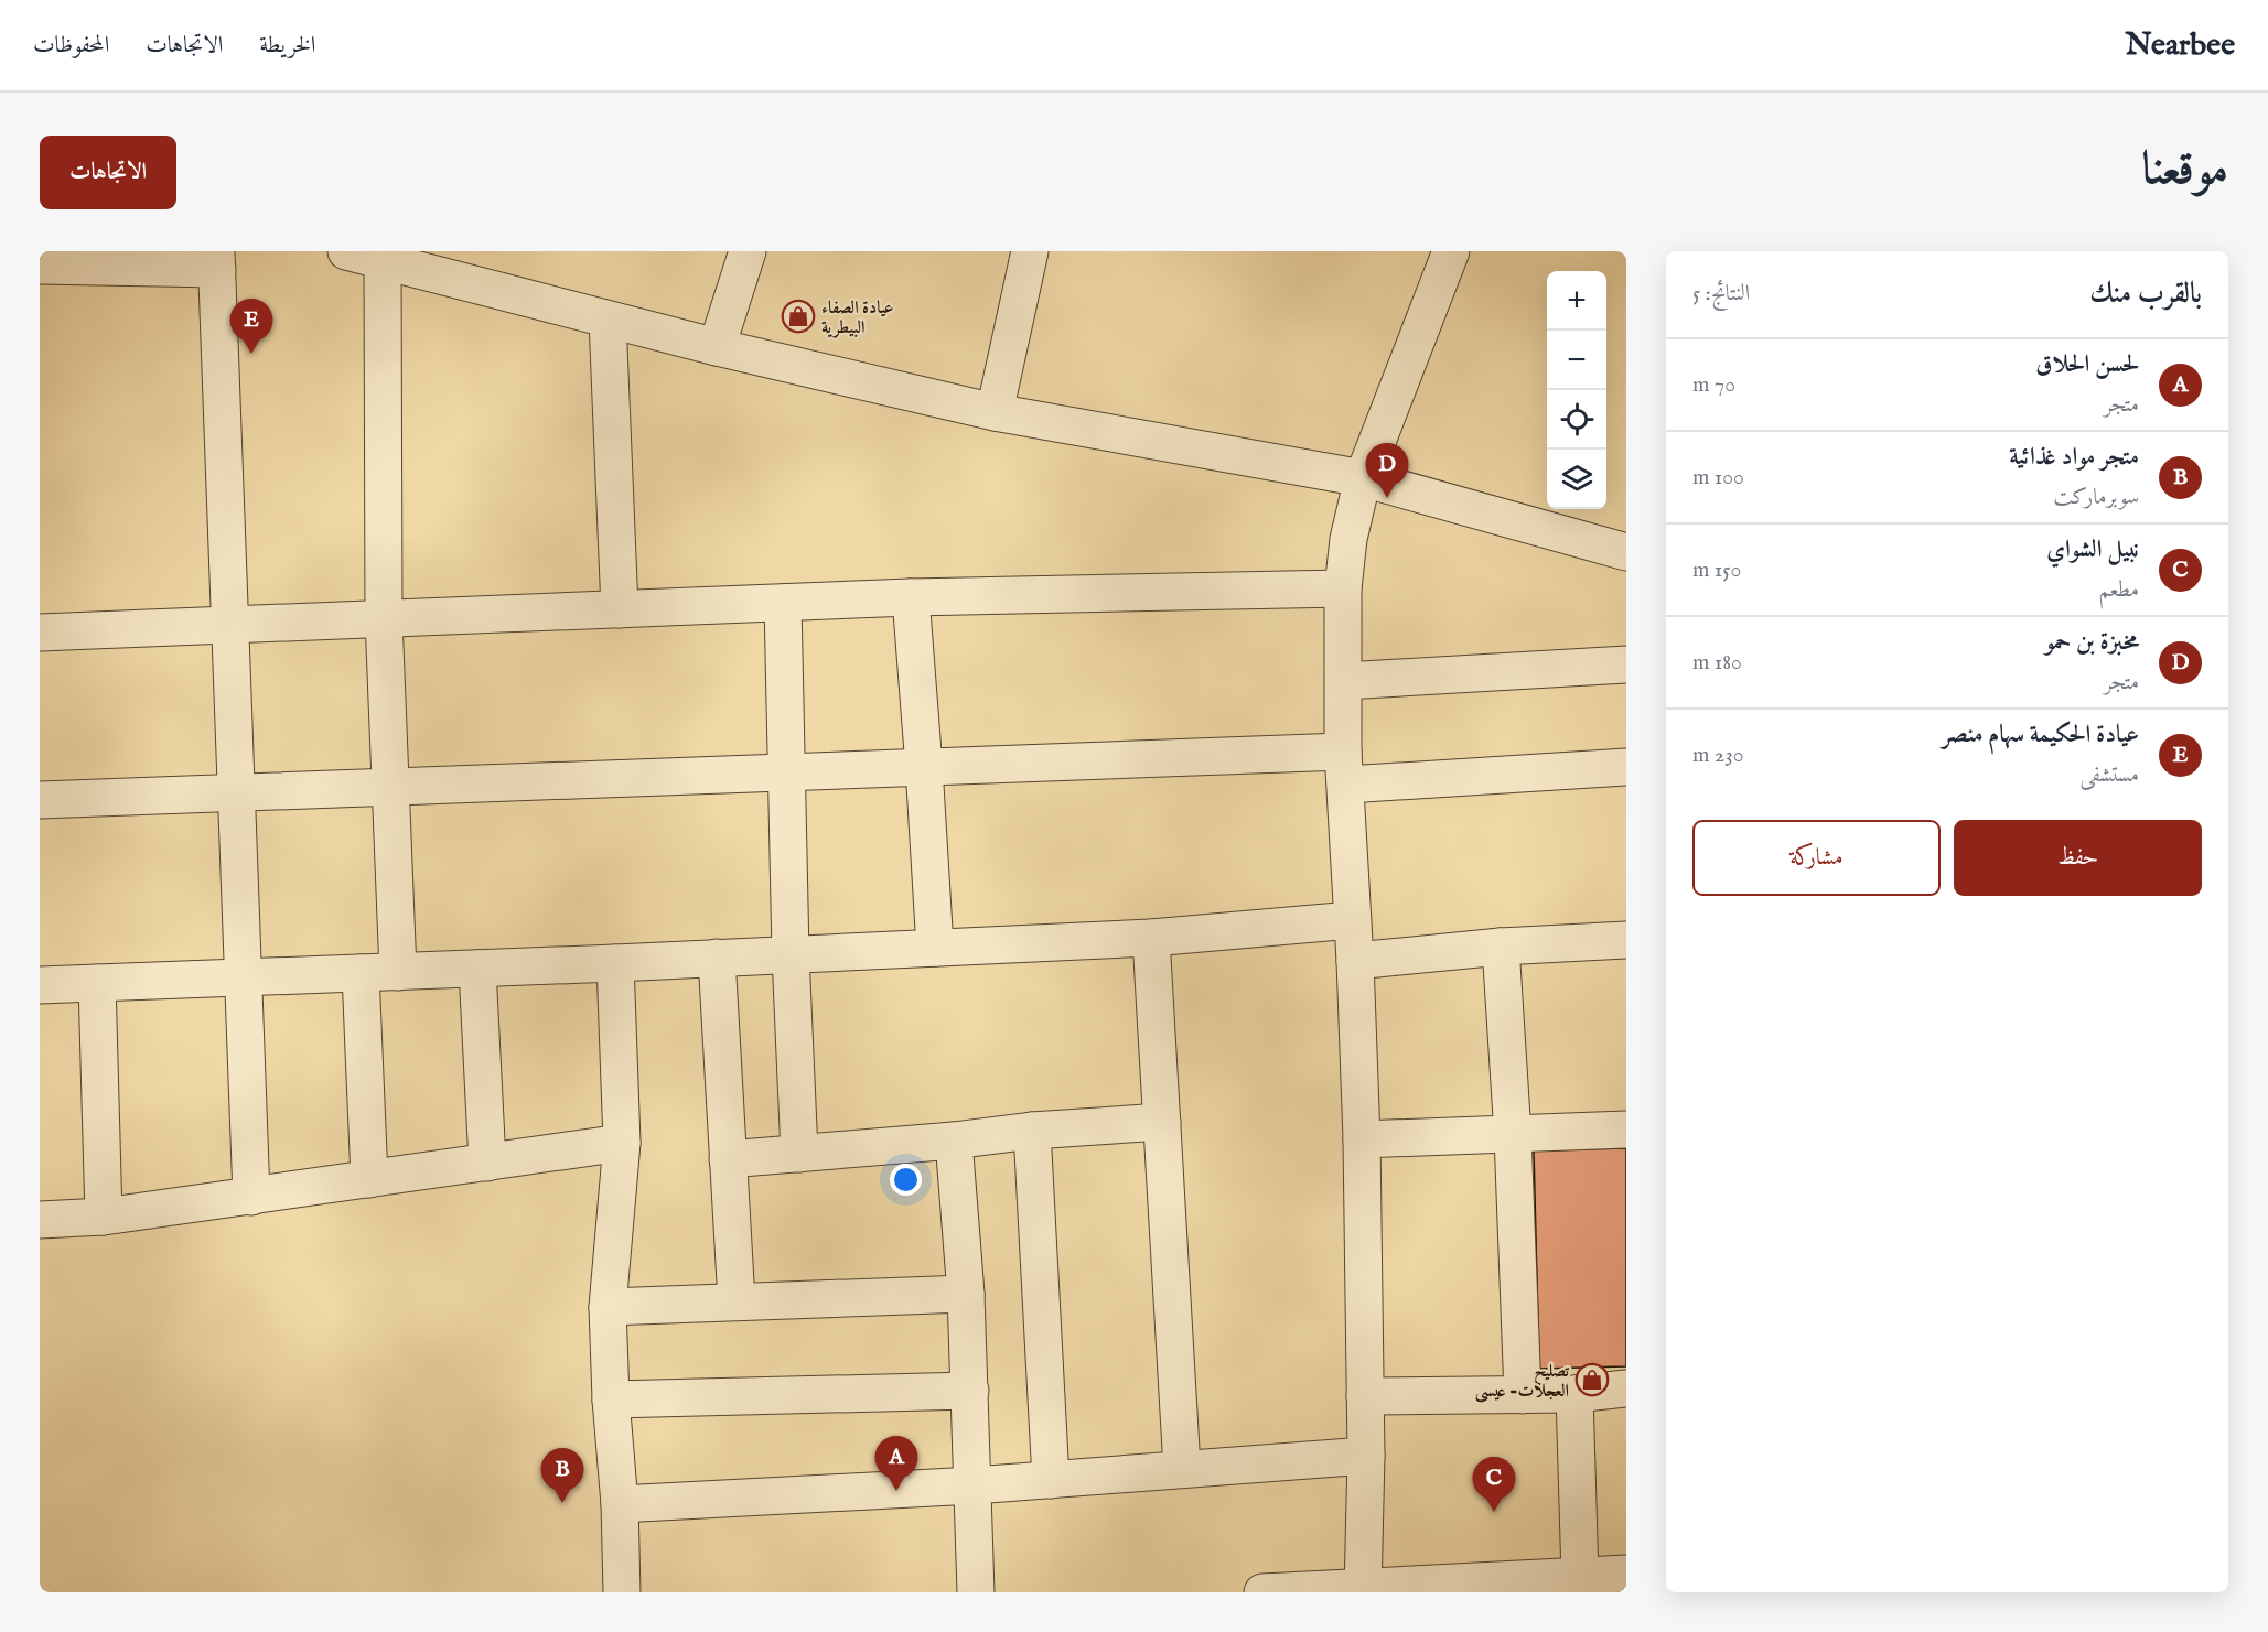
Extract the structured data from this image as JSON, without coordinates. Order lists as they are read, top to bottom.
{
  "places": {
    "shop": ["عيادة الصفاء البيطرية", "تصليح العجلات- عيسى"]
  },
  "page": {
    "header": "Nearbee",
    "nav": ["الخريطة", "الاتجاهات", "المحفوظات"],
    "title": "موقعنا",
    "buttons": [
      "الاتجاهات",
      ["حفظ", "مشاركة"]
    ],
    "heading": ["بالقرب منك", "النتائج: 5"],
    "map_buttons": ["+", "−"],
    "pins": [
      "E",
      "D",
      "A",
      "B",
      "C"
    ],
    "list": [
      {
        "mark": "A",
        "name": "لحسن الحلاق",
        "note": "متجر",
        "value": "70 m"
      },
      {
        "mark": "B",
        "name": "متجر مواد غذائية",
        "note": "سوبرماركت",
        "value": "100 m"
      },
      {
        "mark": "C",
        "name": "نبيل الشواي",
        "note": "مطعم",
        "value": "150 m"
      },
      {
        "mark": "D",
        "name": "مخبزة بن حمو",
        "note": "متجر",
        "value": "180 m"
      },
      {
        "mark": "E",
        "name": "عيادة الحكيمة سهام منصر",
        "note": "مستشفى",
        "value": "230 m"
      }
    ]
  }
}
